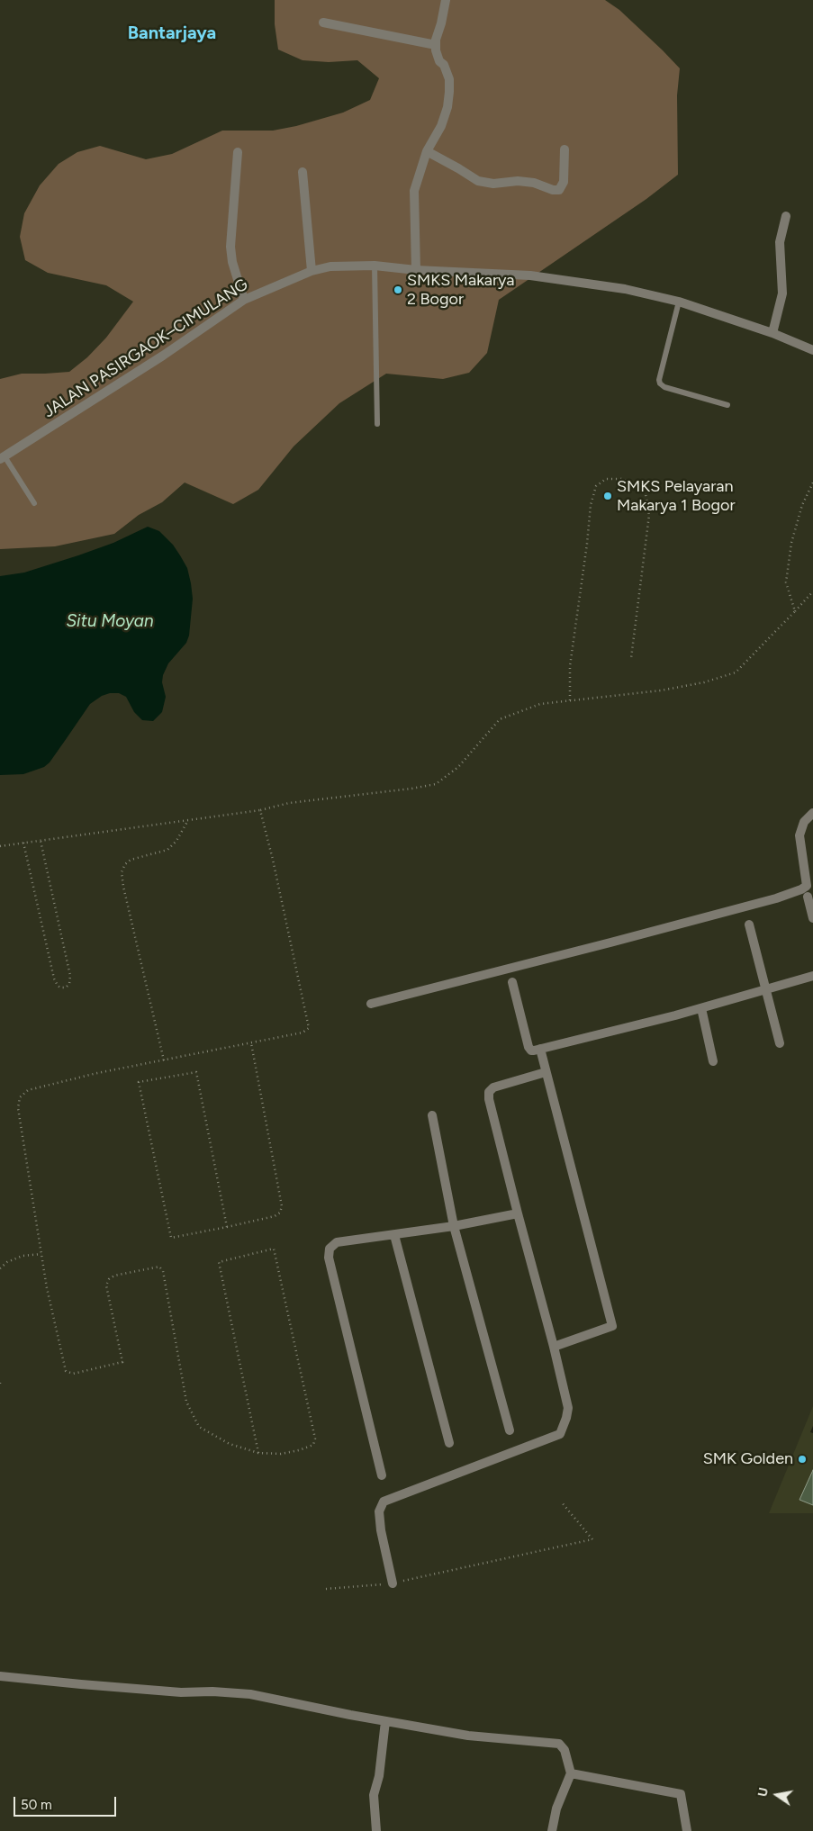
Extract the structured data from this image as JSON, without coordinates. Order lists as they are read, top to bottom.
{
  "streets": {
    "street": ["JALAN PASIRGAOK–CIMULANG"]
  },
  "districts": ["Bantarjaya"],
  "water": ["Situ Moyan"],
  "places": ["SMKS Makarya 2 Bogor", "SMKS Pelayaran Makarya 1 Bogor", "SMK Golden"],
  "scale_bar": "50 m",
  "north": "left"
}
